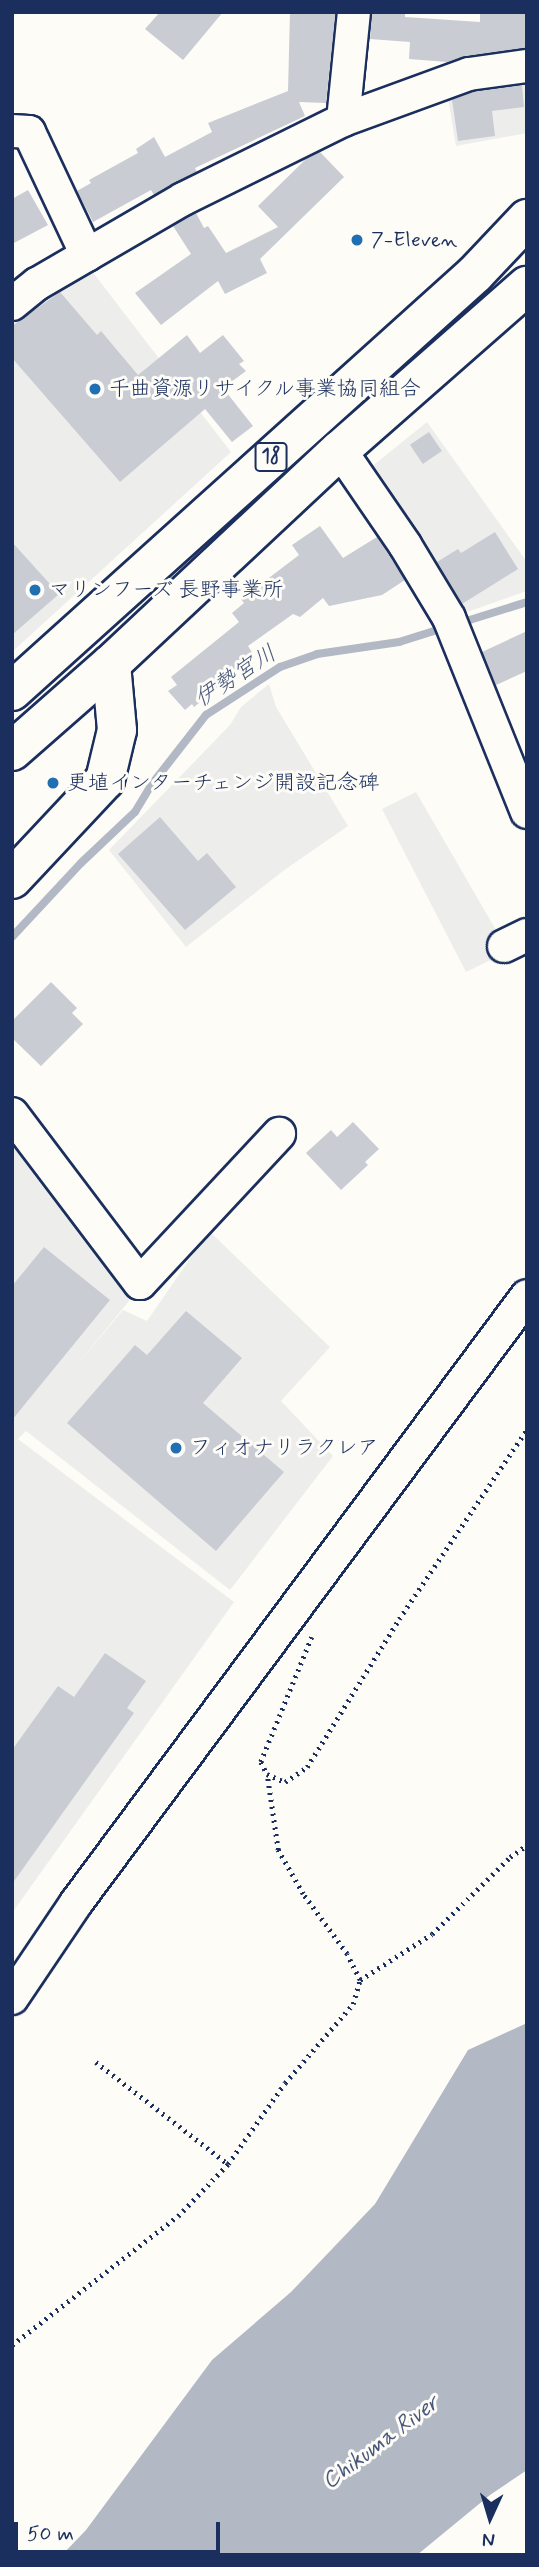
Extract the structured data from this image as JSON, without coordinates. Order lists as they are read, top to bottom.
{
  "streets": {
    "main road": ["18"]
  },
  "water": ["伊勢宮川", "Chikuma River"],
  "places": [
    "7-Eleven",
    "千曲資源リサイクル事業協同組合",
    "マリンフーズ 長野事業所",
    "更埴インターチェンジ開設記念碑",
    "フィオナリラクレア"
  ],
  "scale_bar": "50 m",
  "north": "bottom"
}
